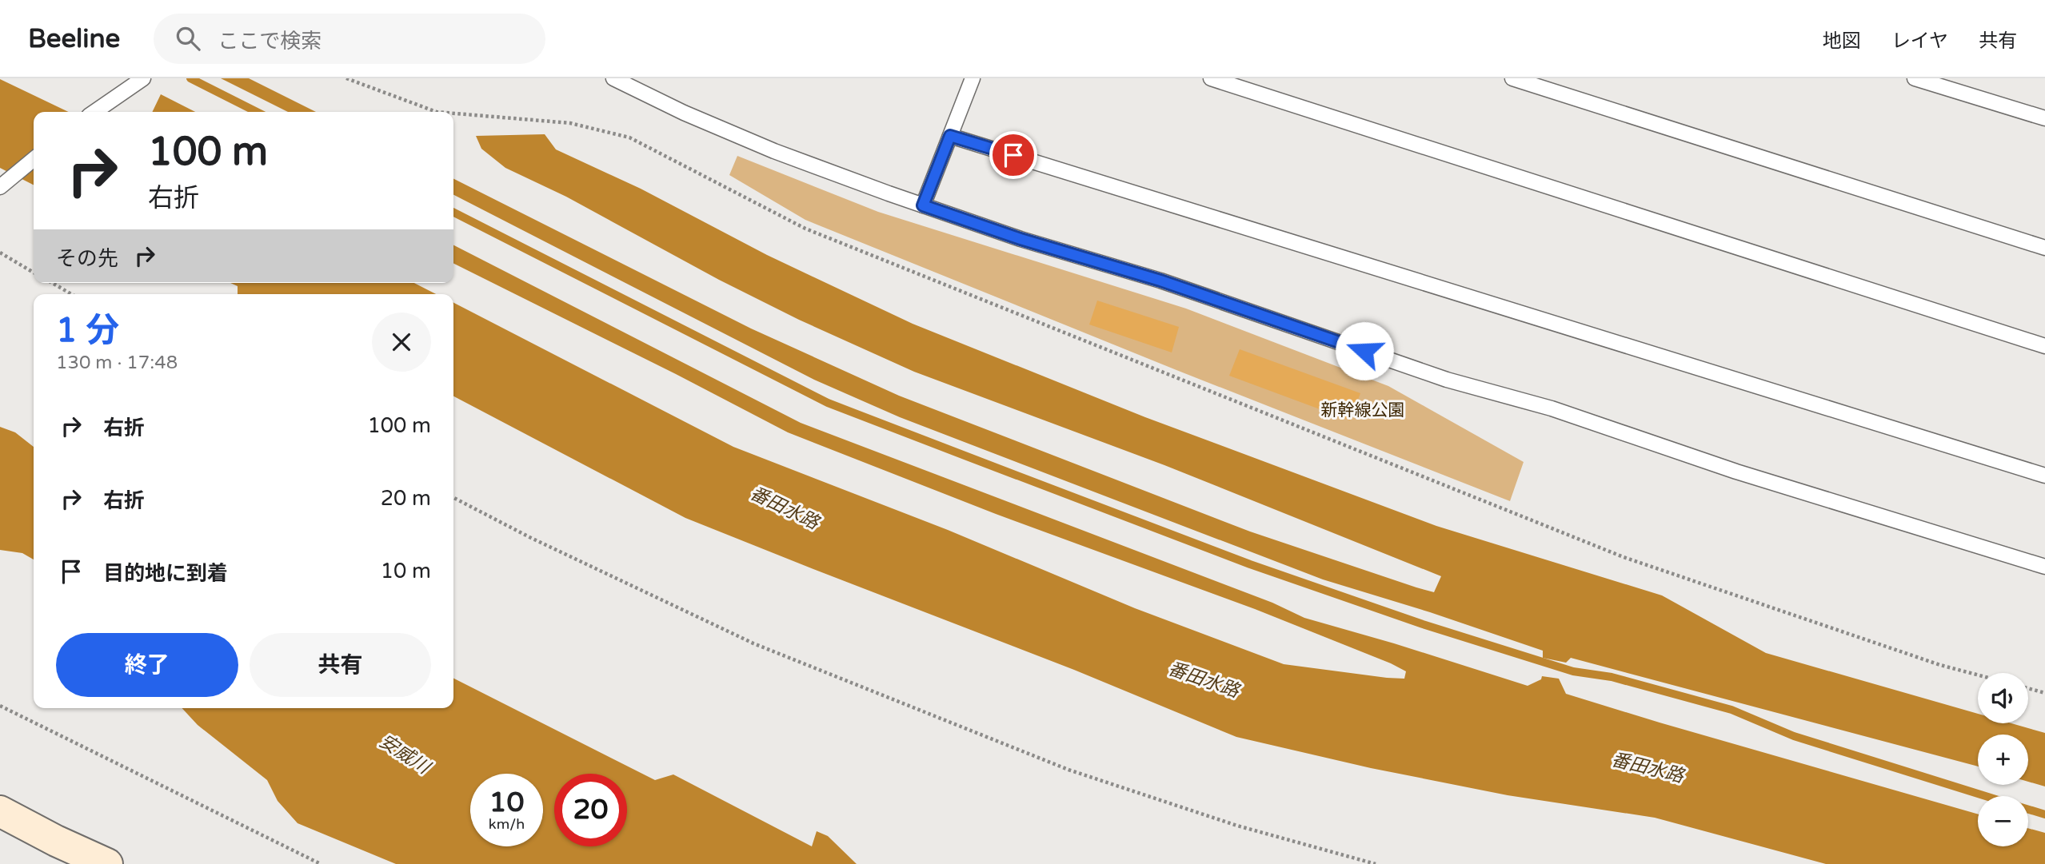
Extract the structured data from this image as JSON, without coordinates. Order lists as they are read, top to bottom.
{
  "water": ["番田水路", "安威川"],
  "parks": ["新幹線公園"],
  "page": {
    "header": "Beeline",
    "search": "ここで検索",
    "nav": ["地図", "レイヤ", "共有"],
    "turn": ["100 m", "右折"],
    "then": "その先",
    "heading": ["1 分", "130 m · 17:48"],
    "list": [
      {
        "name": "右折",
        "value": "100 m"
      },
      {
        "name": "右折",
        "value": "20 m"
      },
      {
        "name": "目的地に到着",
        "value": "10 m"
      }
    ],
    "buttons": ["終了", "共有"],
    "map_buttons": ["+", "−"],
    "speed": "10 km/h",
    "limit": "20"
  }
}
